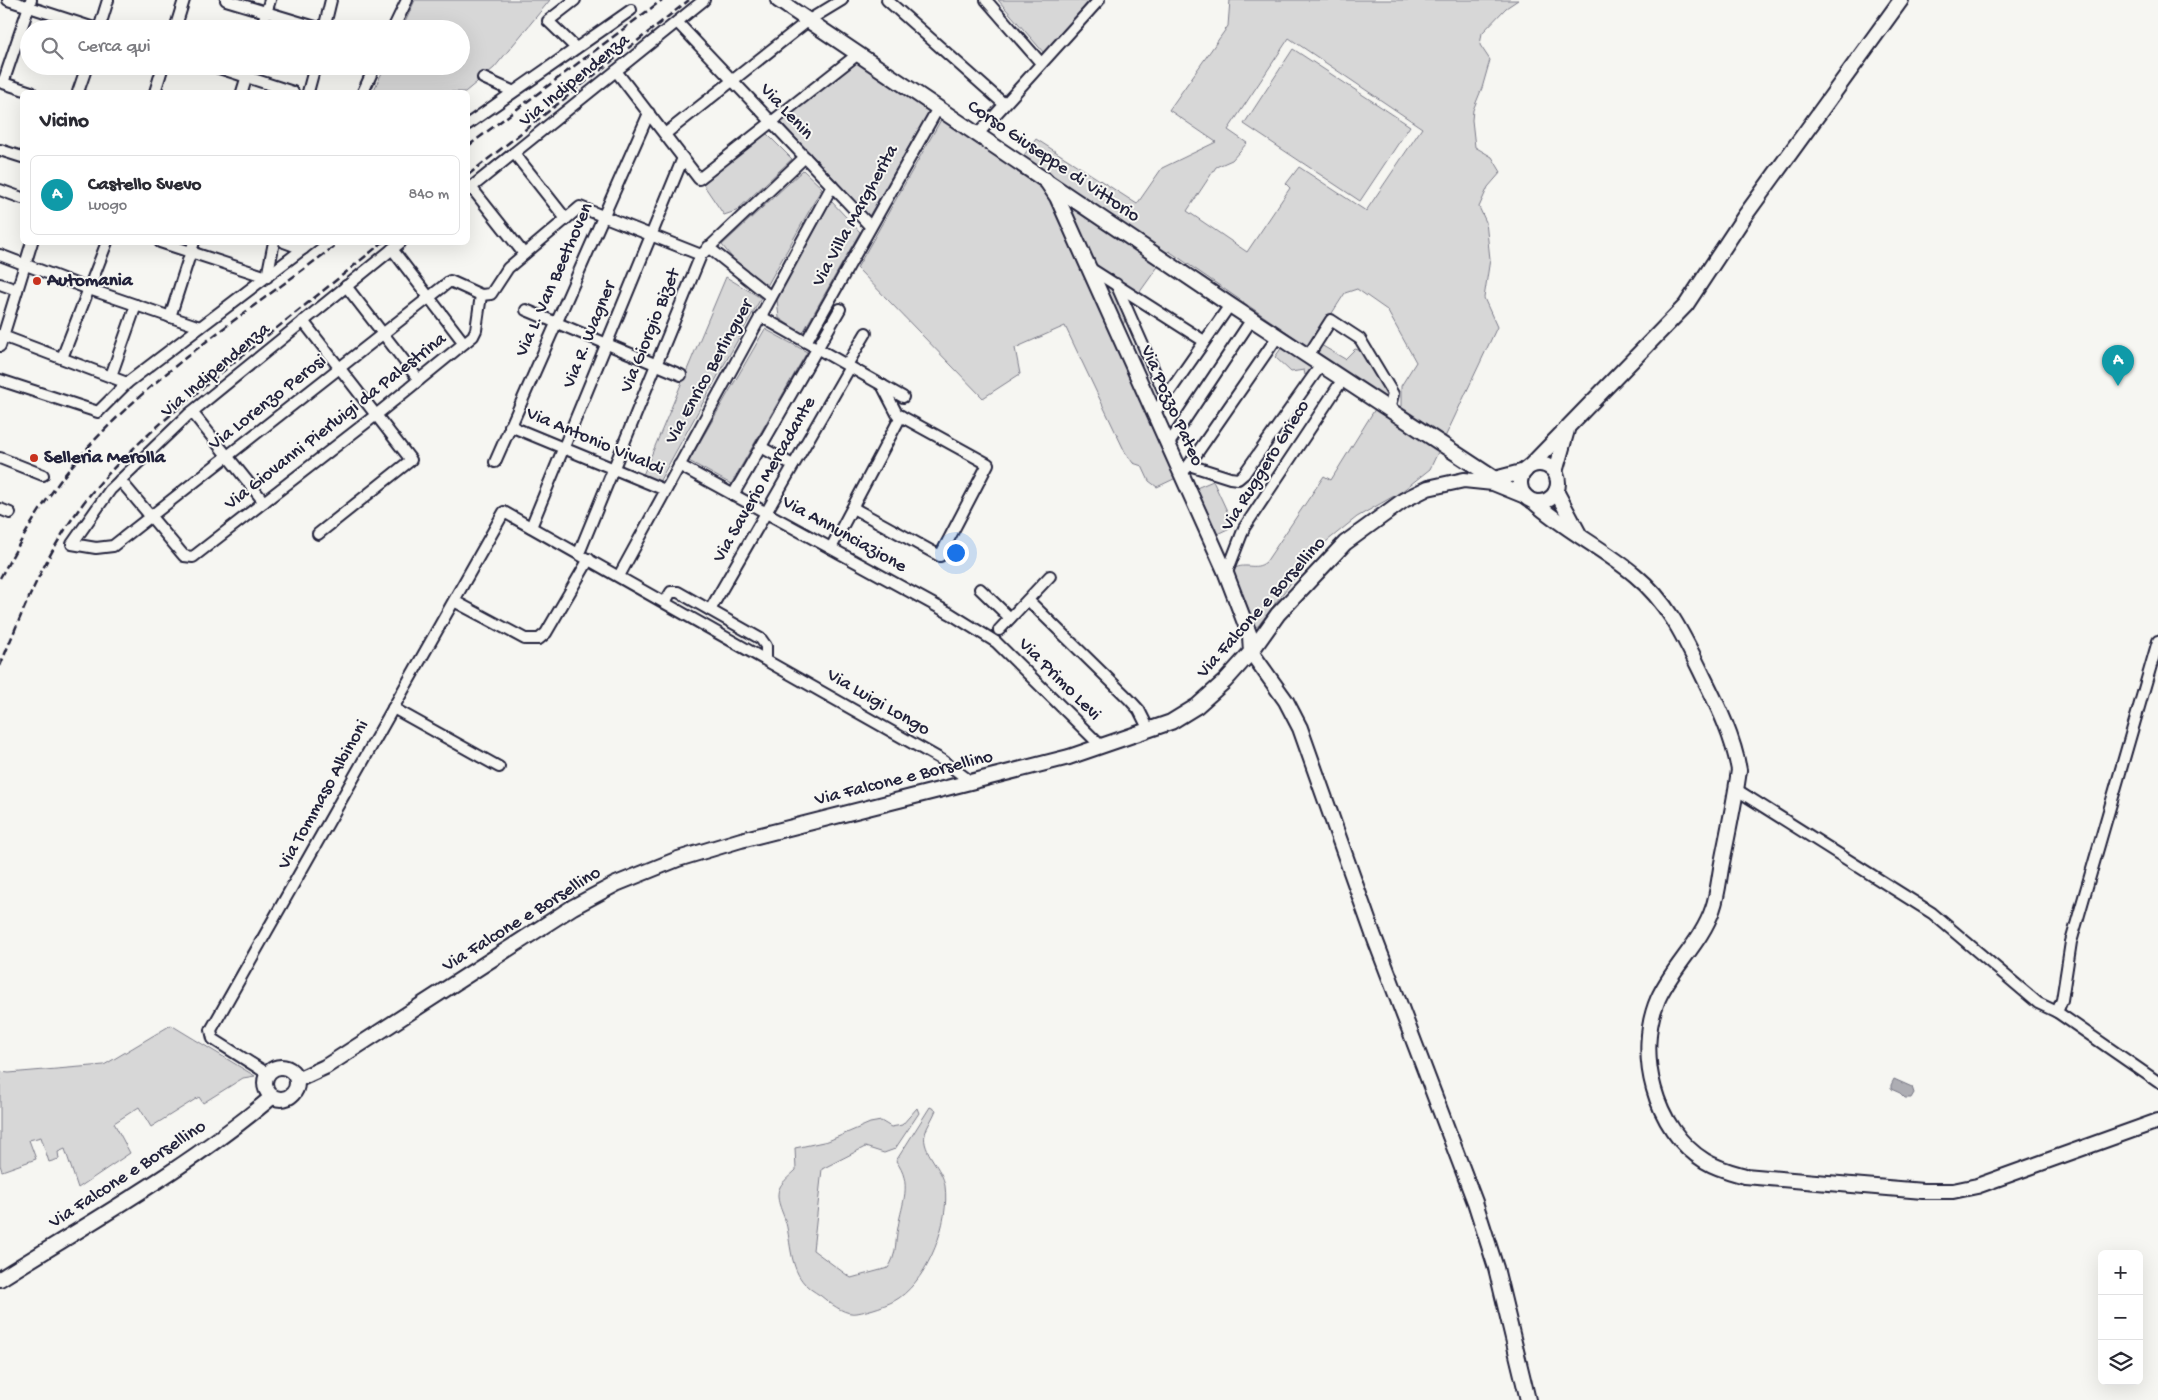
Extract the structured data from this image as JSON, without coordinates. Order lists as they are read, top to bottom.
{
  "streets": {
    "street": [
      "Via Indipendenza",
      "Via Lenin",
      "Corso Giuseppe di Vittorio",
      "Via Villa Margherita",
      "Via L. Van Beethoven",
      "Via Giorgio Bizet",
      "Via R. Wagner",
      "Via Enrico Berlinguer",
      "Via Lorenzo Perosi",
      "Via Pozzo Pateo",
      "Via Giovanni Pierluigi da Palestrina",
      "Via Antonio Vivaldi",
      "Via Ruggero Grieco",
      "Via Saverio Mercadante",
      "Via Annunciazione",
      "Via Falcone e Borsellino",
      "Via Primo Levi",
      "Via Luigi Longo",
      "Via Tommaso Albinoni"
    ]
  },
  "crossings": [
    ["Via Indipendenza", "Via Lenin"],
    ["Via Indipendenza", "Via Lorenzo Perosi"],
    ["Via Lenin", "Via Villa Margherita"],
    ["Via Lenin", "Via Giorgio Bizet"],
    ["Via Lenin", "Via Enrico Berlinguer"],
    ["Corso Giuseppe di Vittorio", "Via Villa Margherita"],
    ["Corso Giuseppe di Vittorio", "Via Pozzo Pateo"],
    ["Corso Giuseppe di Vittorio", "Via Ruggero Grieco"],
    ["Corso Giuseppe di Vittorio", "Via Falcone e Borsellino"],
    ["Via Villa Margherita", "Via Annunciazione"],
    ["Via L. Van Beethoven", "Via Antonio Vivaldi"],
    ["Via Giorgio Bizet", "Via Antonio Vivaldi"],
    ["Via Giorgio Bizet", "Via Luigi Longo"],
    ["Via R. Wagner", "Via Antonio Vivaldi"],
    ["Via R. Wagner", "Via Luigi Longo"],
    ["Via Enrico Berlinguer", "Via Antonio Vivaldi"],
    ["Via Enrico Berlinguer", "Via Annunciazione"],
    ["Via Enrico Berlinguer", "Via Luigi Longo"],
    ["Via Lorenzo Perosi", "Via Giovanni Pierluigi da Palestrina"],
    ["Via Pozzo Pateo", "Via Ruggero Grieco"],
    ["Via Pozzo Pateo", "Via Falcone e Borsellino"],
    ["Via Saverio Mercadante", "Via Annunciazione"],
    ["Via Annunciazione", "Via Primo Levi"],
    ["Via Falcone e Borsellino", "Via Primo Levi"],
    ["Via Falcone e Borsellino", "Via Luigi Longo"],
    ["Via Falcone e Borsellino", "Via Tommaso Albinoni"],
    ["Via Luigi Longo", "Via Tommaso Albinoni"]
  ],
  "places": ["Automania", "Selleria Merolla"],
  "page": {
    "search": "Cerca qui",
    "heading": "Vicino",
    "list": [
      {
        "mark": "A",
        "name": "Castello Svevo",
        "note": "Luogo",
        "value": "840 m"
      }
    ],
    "pins": "A",
    "map_buttons": ["+", "−"]
  }
}
